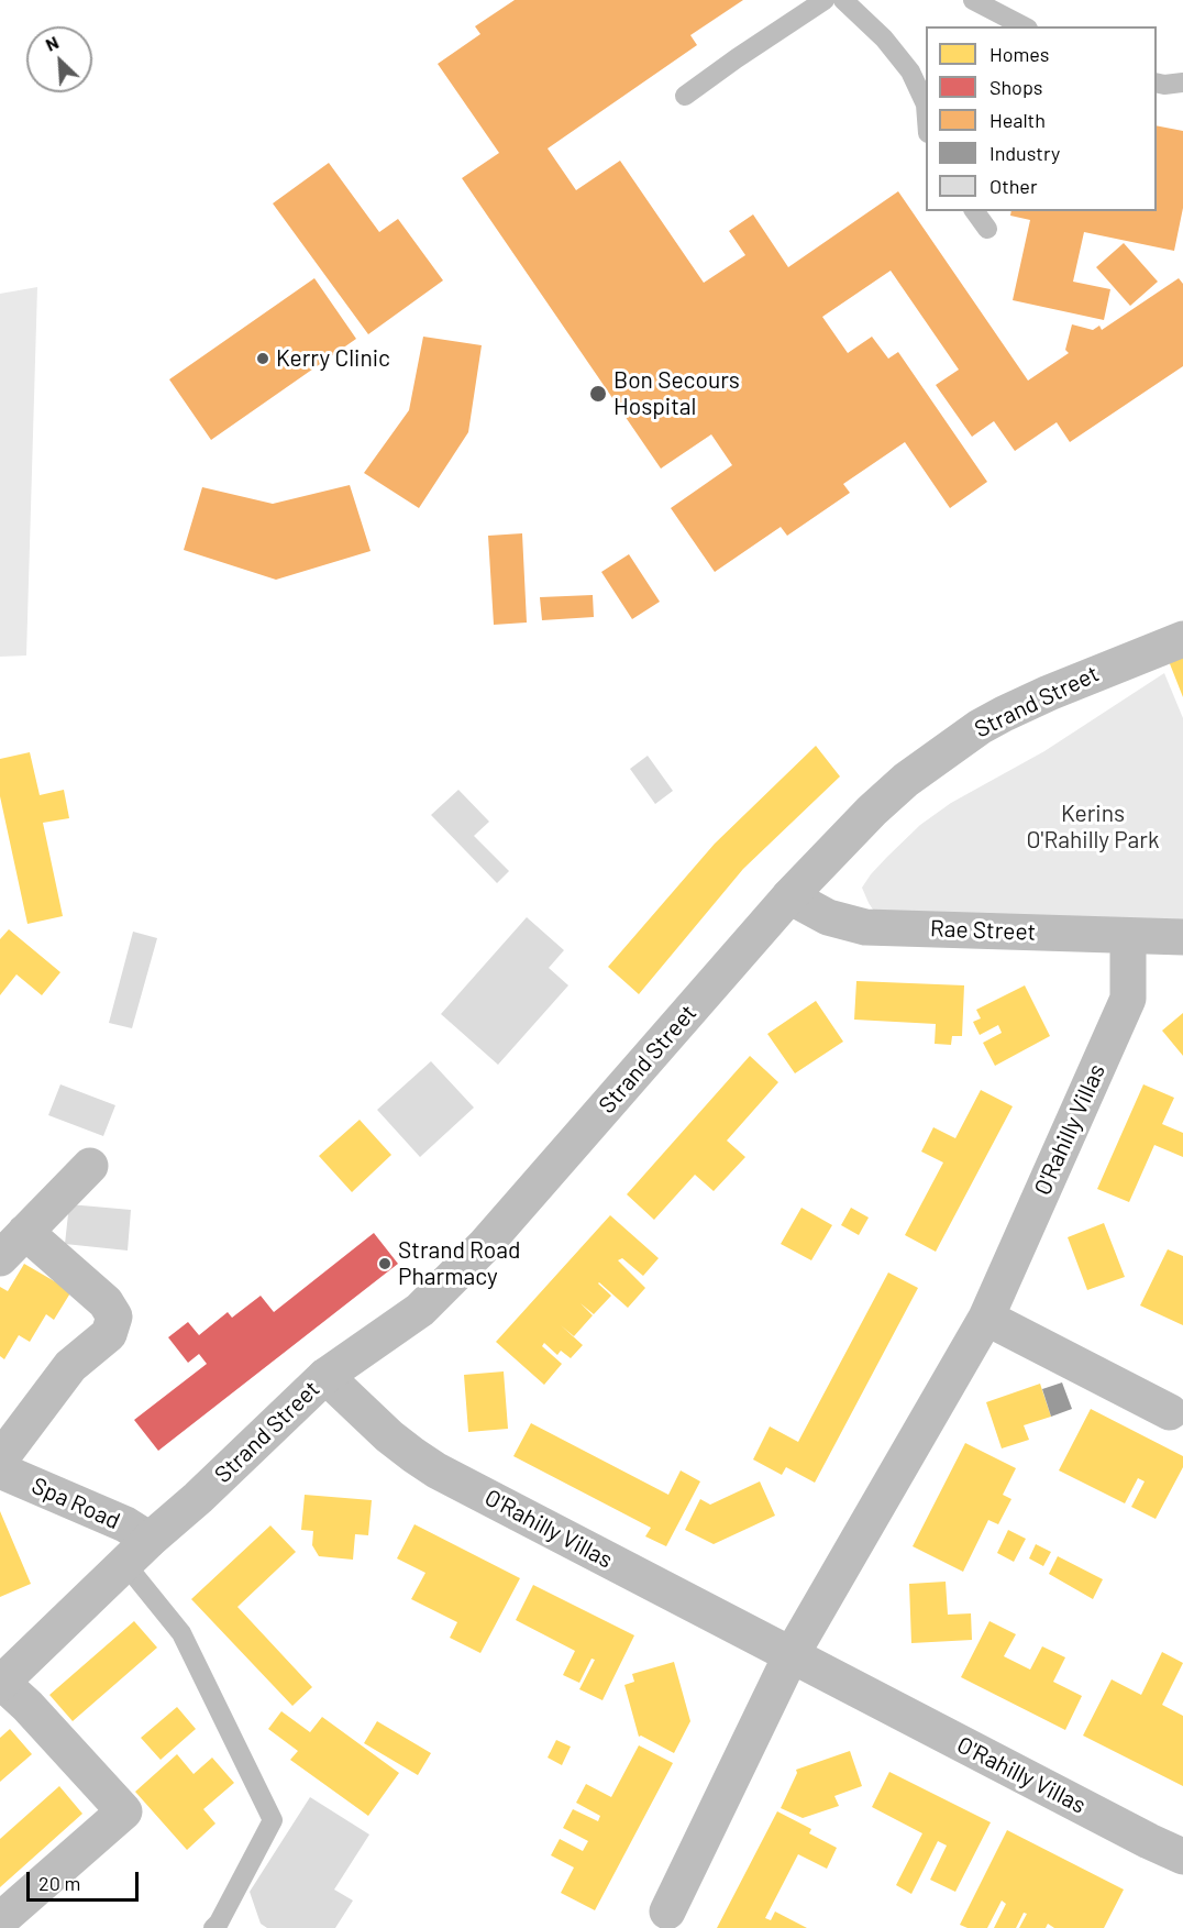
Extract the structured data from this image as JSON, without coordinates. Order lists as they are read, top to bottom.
{
  "streets": {
    "street": [
      "Strand Street",
      "Rae Street",
      "O'Rahilly Villas",
      "Spa Road"
    ]
  },
  "crossings": [
    ["Strand Street", "Rae Street"],
    ["Strand Street", "O'Rahilly Villas"],
    ["Strand Street", "Spa Road"],
    ["Rae Street", "O'Rahilly Villas"]
  ],
  "parks": ["Kerins O'Rahilly Park"],
  "places": ["Kerry Clinic", "Bon Secours Hospital", "Strand Road Pharmacy"],
  "legend": [
    "Homes",
    "Shops",
    "Health",
    "Industry",
    "Other"
  ],
  "scale_bar": "20 m",
  "north": "top left"
}
